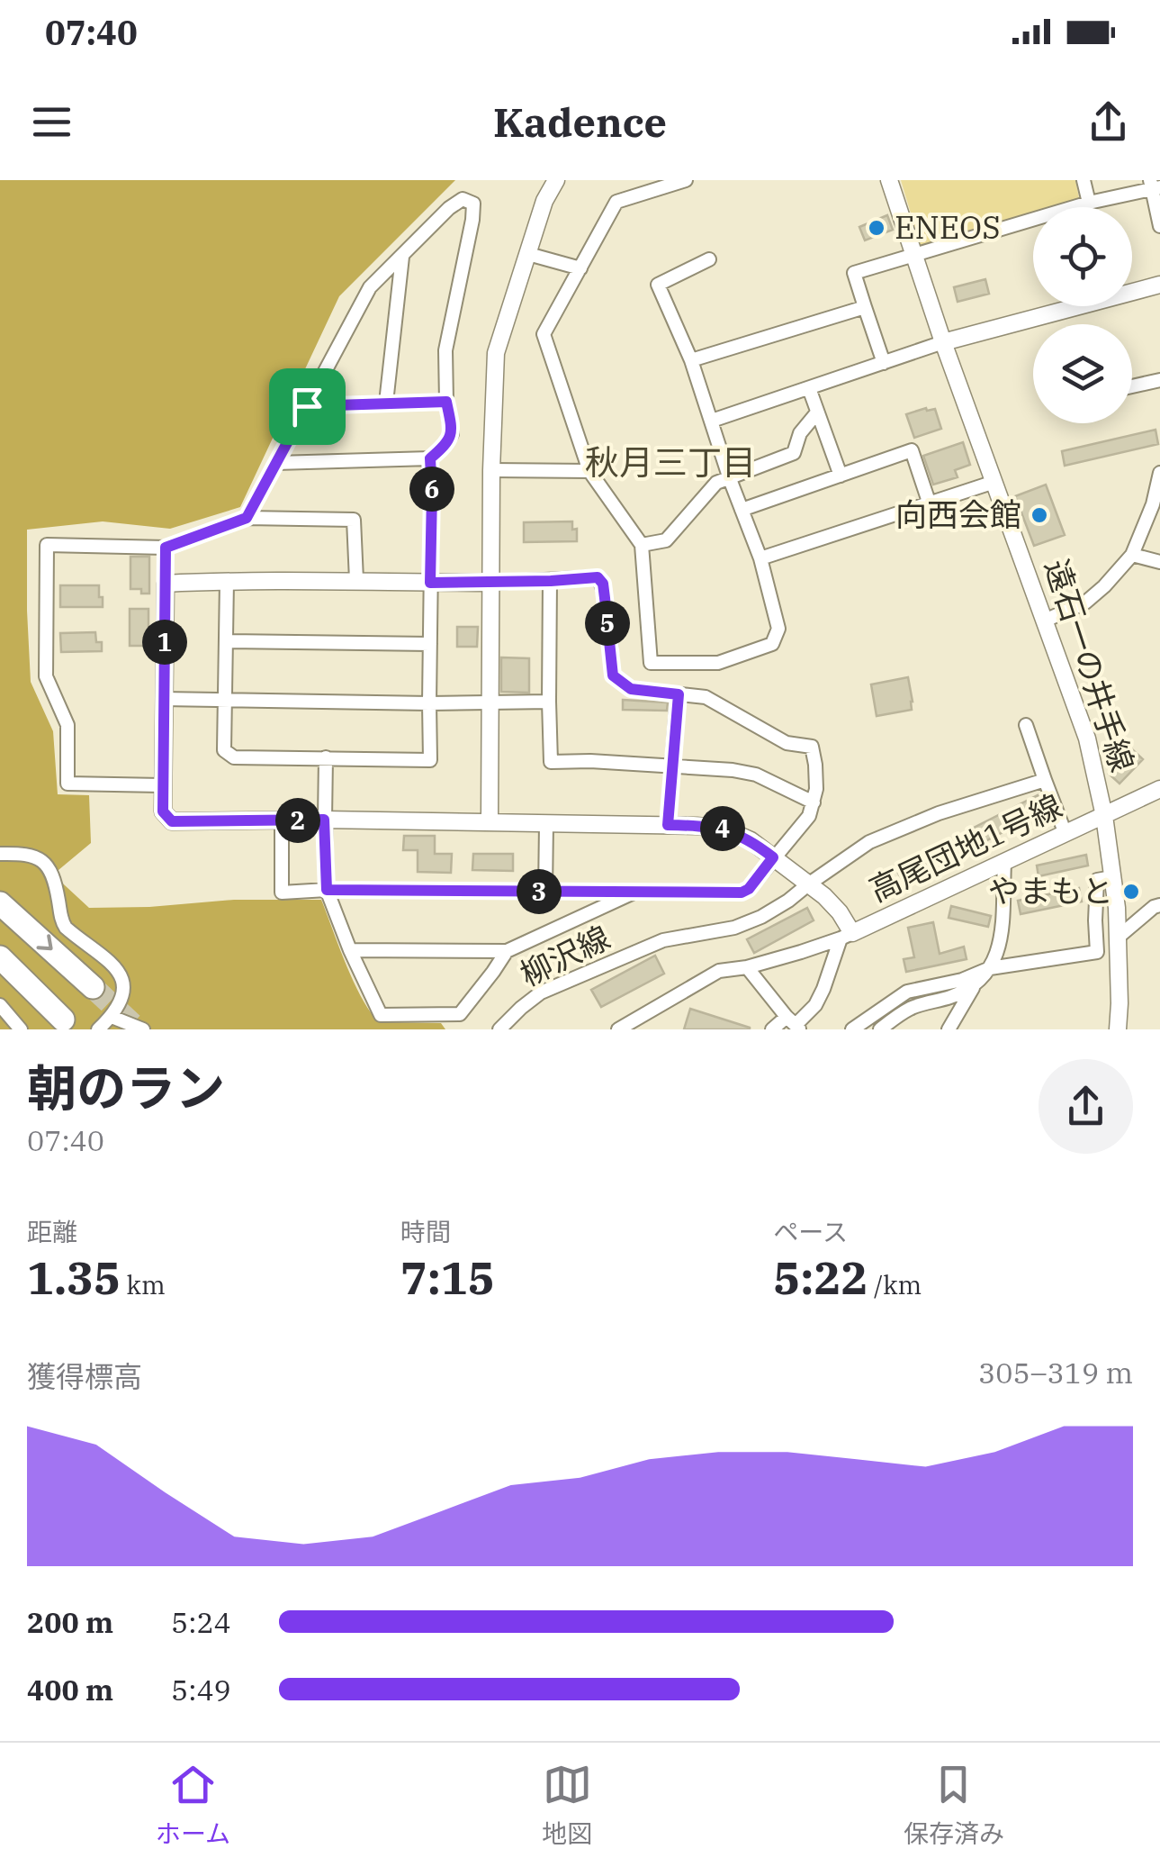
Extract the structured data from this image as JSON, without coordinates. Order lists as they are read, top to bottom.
{
  "streets": {
    "street": ["遠石一の井手線", "高尾団地1号線", "柳沢線"]
  },
  "crossings": [
    ["遠石一の井手線", "高尾団地1号線"]
  ],
  "districts": ["秋月三丁目"],
  "places": ["ENEOS", "向西会館", "やまもと"],
  "page": {
    "status": "07:40",
    "header": "Kadence",
    "pins": [
      "6",
      "5",
      "1",
      "2",
      "4",
      "3"
    ],
    "heading": ["朝のラン", "07:40"],
    "stats": [
      ["距離", "1.35 km"],
      ["時間", "7:15"],
      ["ペース", "5:22 /km"]
    ],
    "chart": ["獲得標高", "305–319 m"],
    "list": [
      {
        "name": "200 m",
        "note": "5:24"
      },
      {
        "name": "400 m",
        "note": "5:49"
      }
    ],
    "tabs": ["ホーム", "地図", "保存済み"]
  }
}
